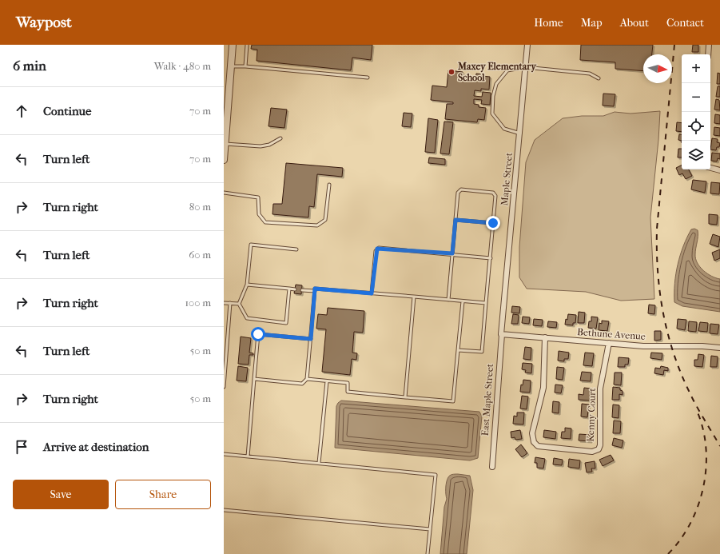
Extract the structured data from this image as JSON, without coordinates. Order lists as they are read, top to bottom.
{
  "streets": {
    "street": [
      "Maple Street",
      "Bethune Avenue",
      "East Maple Street",
      "Kenny Court"
    ]
  },
  "crossings": [
    ["Maple Street", "Bethune Avenue"],
    ["Maple Street", "East Maple Street"],
    ["Bethune Avenue", "East Maple Street"],
    ["Bethune Avenue", "Kenny Court"]
  ],
  "places": ["Maxey Elementary School"],
  "north": "right",
  "page": {
    "header": "Waypost",
    "nav": [
      "Home",
      "Map",
      "About",
      "Contact"
    ],
    "heading": ["6 min", "Walk · 480 m"],
    "map_buttons": ["+", "−"],
    "list": [
      ["Continue", "70 m"],
      ["Turn left", "70 m"],
      ["Turn right", "80 m"],
      ["Turn left", "60 m"],
      ["Turn right", "100 m"],
      ["Turn left", "50 m"],
      ["Turn right", "50 m"],
      "Arrive at destination"
    ],
    "buttons": ["Save", "Share"]
  }
}
